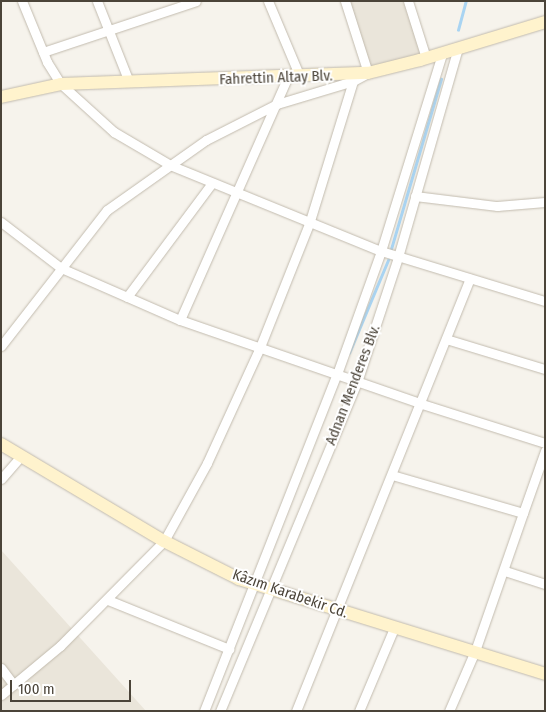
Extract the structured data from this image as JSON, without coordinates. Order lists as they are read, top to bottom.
{
  "streets": {
    "street": ["Fahrettin Altay Blv.", "Adnan Menderes Blv.", "Kâzım Karabekir Cd."]
  },
  "crossings": [
    ["Fahrettin Altay Blv.", "Adnan Menderes Blv."],
    ["Adnan Menderes Blv.", "Kâzım Karabekir Cd."]
  ],
  "scale_bar": "100 m"
}
